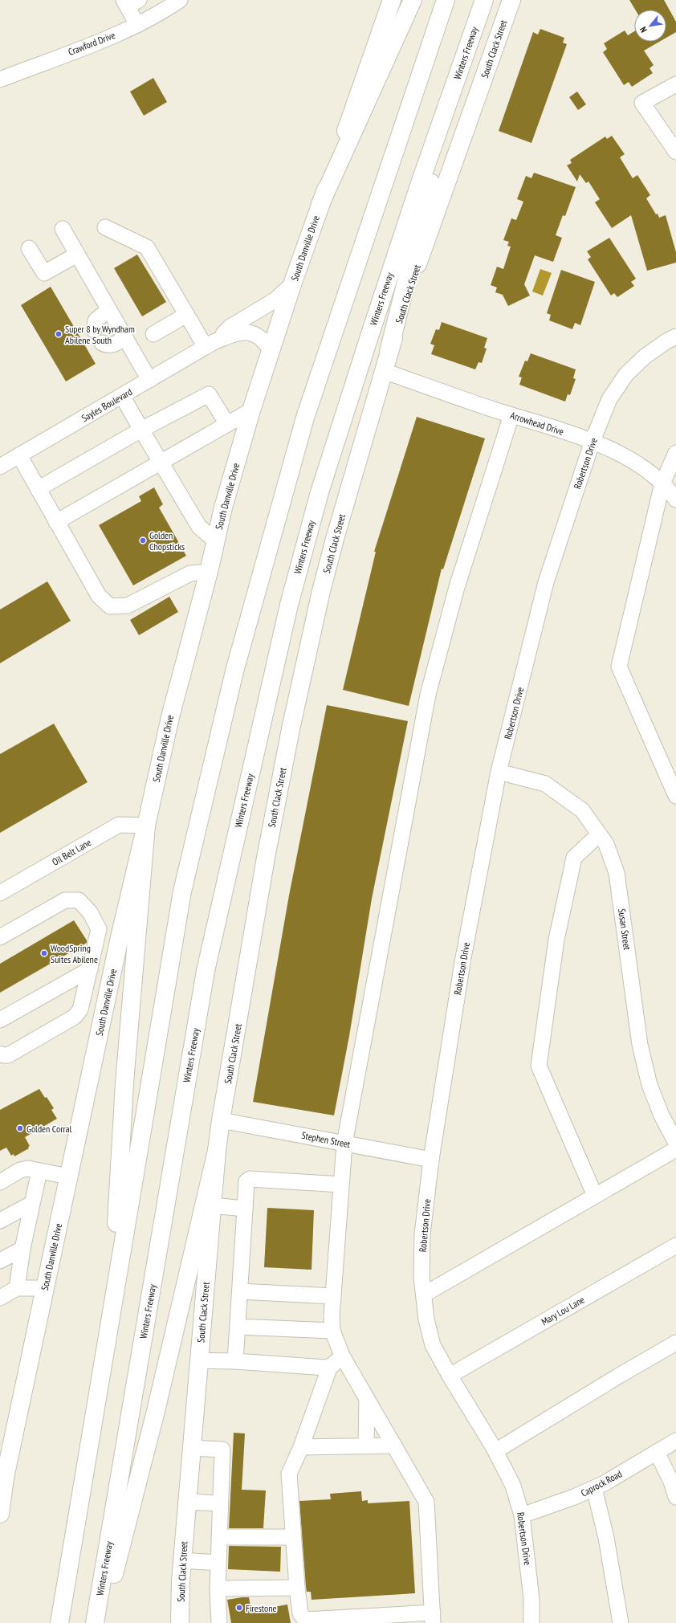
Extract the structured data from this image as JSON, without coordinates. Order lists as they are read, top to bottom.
{
  "streets": {
    "main road": ["South Clack Street", "Winters Freeway", "South Danville Drive"],
    "street": [
      "Crawford Drive",
      "Sayles Boulevard",
      "Arrowhead Drive",
      "Robertson Drive",
      "Oil Belt Lane",
      "Susan Street",
      "Stephen Street",
      "Mary Lou Lane",
      "Caprock Road"
    ]
  },
  "crossings": [
    ["South Clack Street", "Arrowhead Drive"],
    ["South Clack Street", "Stephen Street"],
    ["South Danville Drive", "Sayles Boulevard"],
    ["South Danville Drive", "Oil Belt Lane"],
    ["Arrowhead Drive", "Robertson Drive"],
    ["Robertson Drive", "Susan Street"],
    ["Robertson Drive", "Stephen Street"],
    ["Robertson Drive", "Mary Lou Lane"],
    ["Robertson Drive", "Caprock Road"]
  ],
  "places": [
    "Super 8 by Wyndham Abilene South",
    "Golden Chopsticks",
    "WoodSpring Suites Abilene",
    "Golden Corral",
    "Firestone"
  ],
  "north": "bottom left"
}
